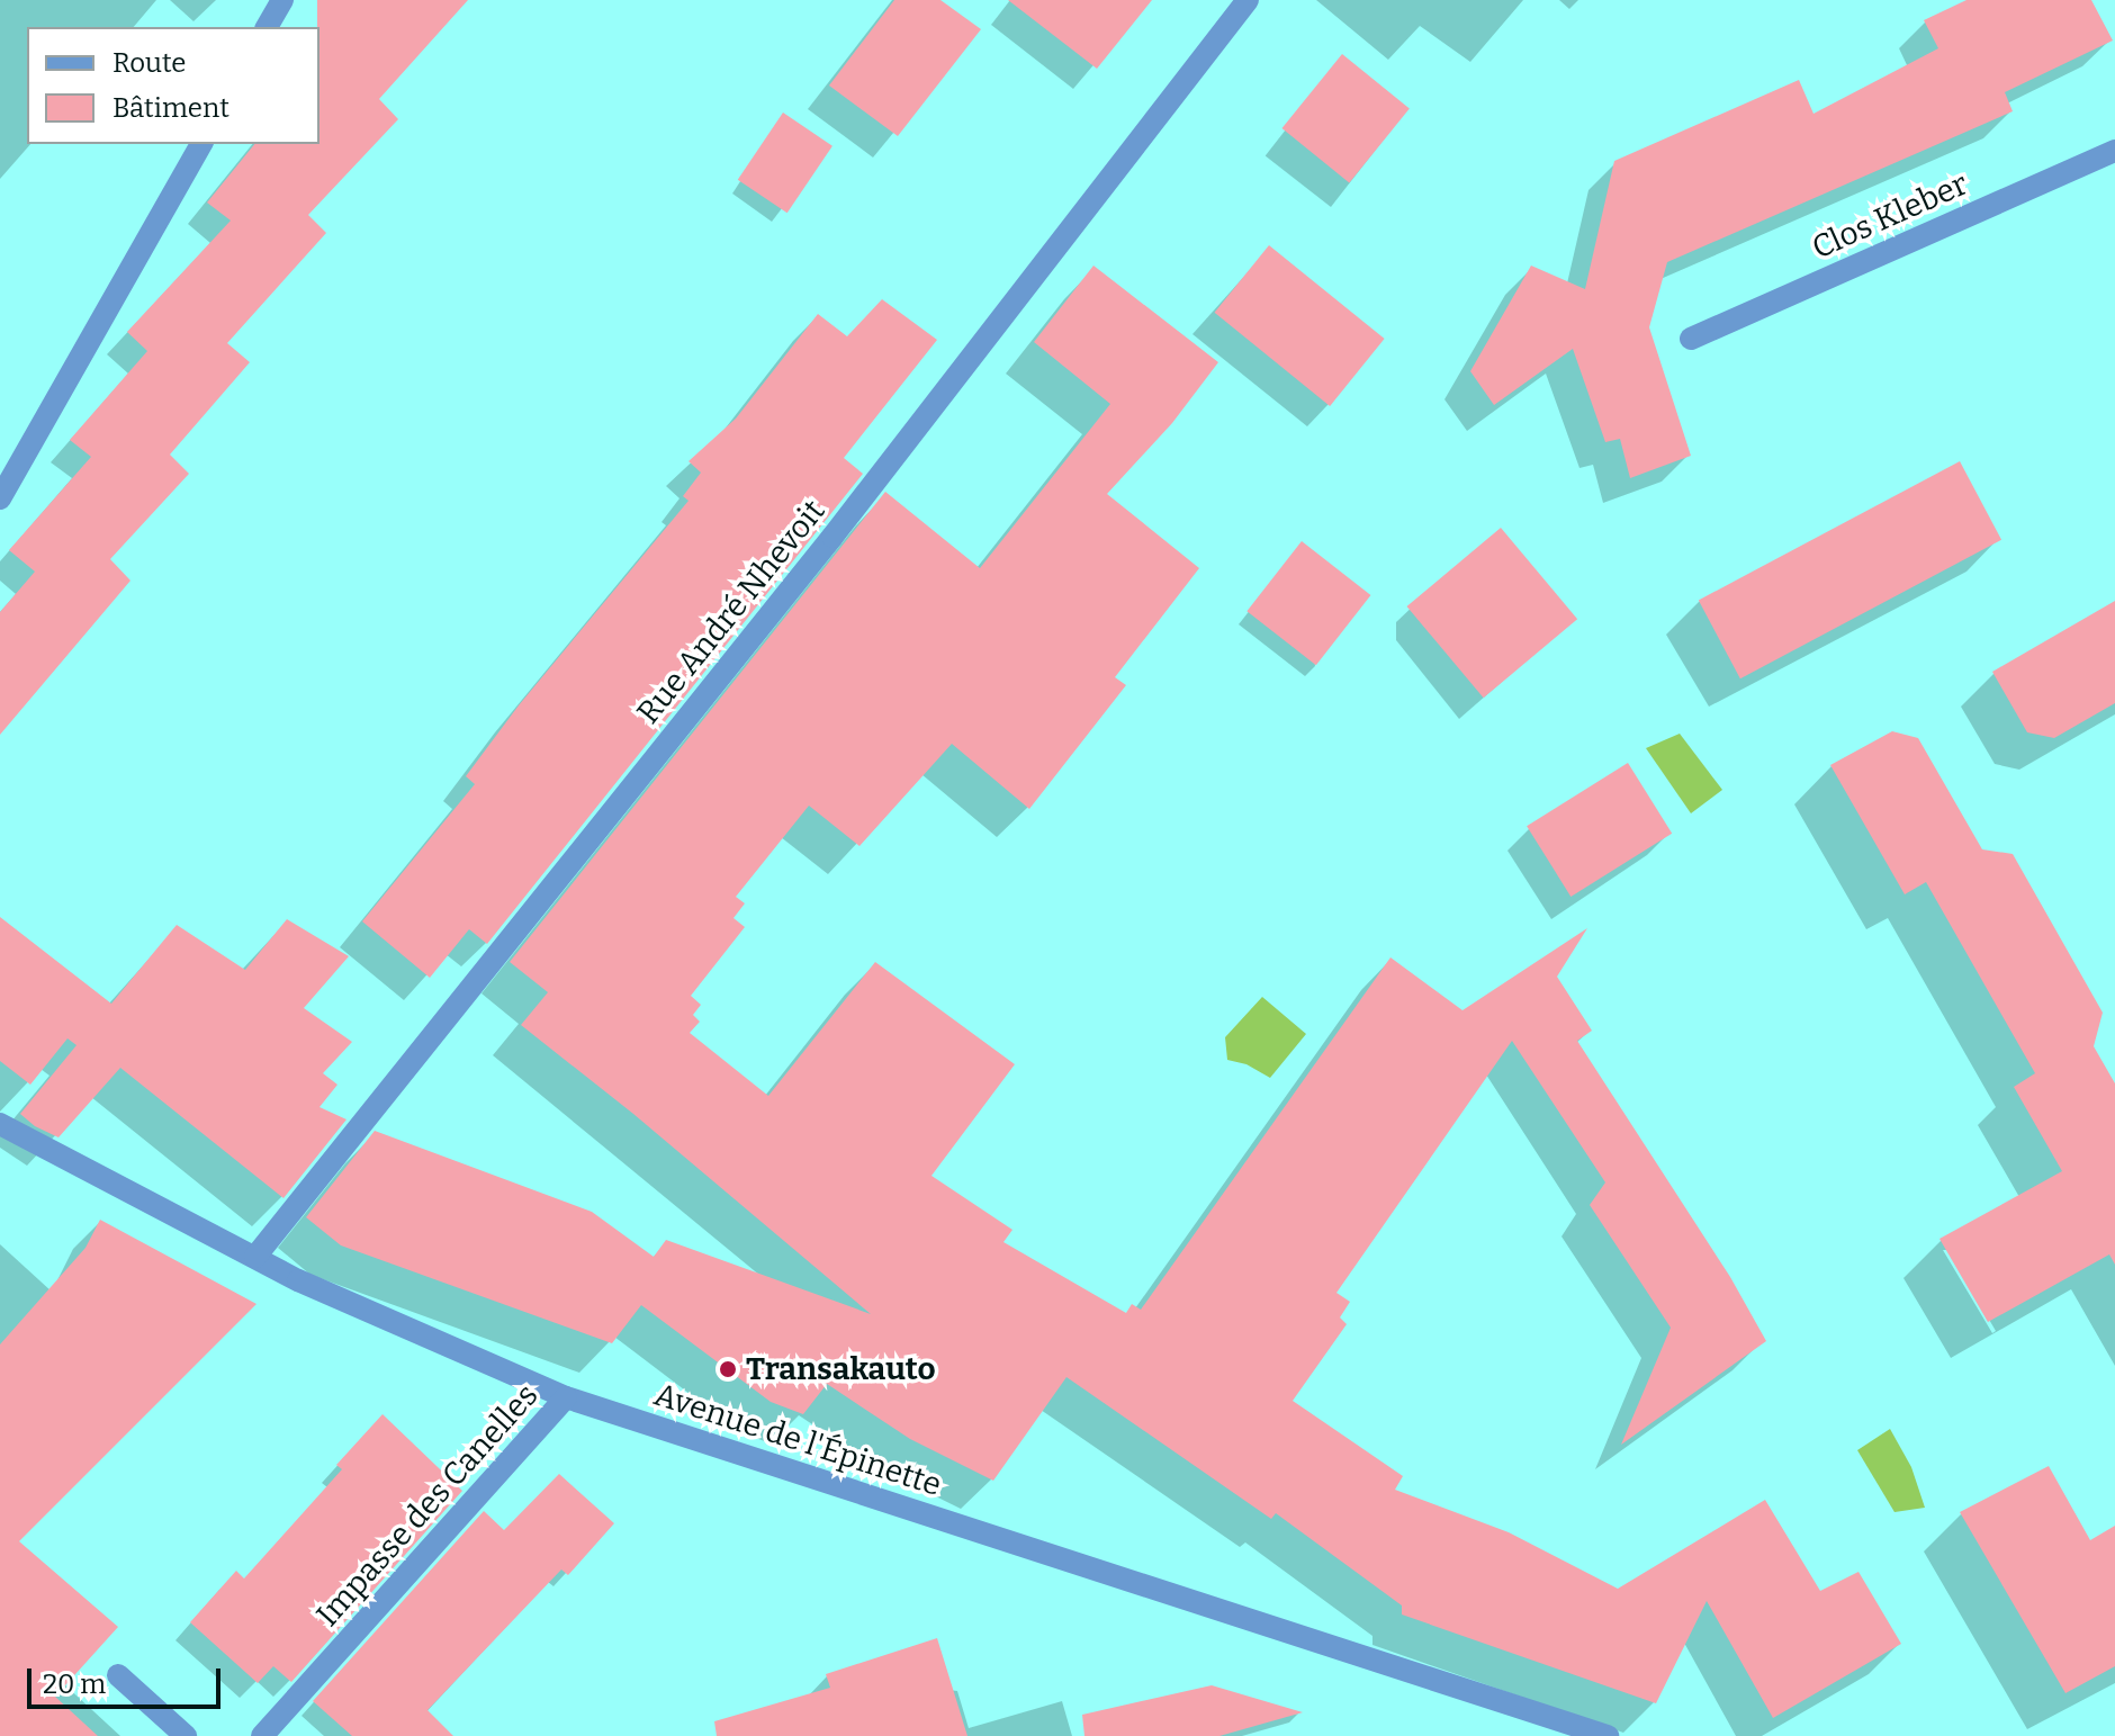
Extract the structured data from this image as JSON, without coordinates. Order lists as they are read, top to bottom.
{
  "streets": {
    "street": [
      "Clos Kleber",
      "Rue André Nhevoit",
      "Avenue de l'Épinette",
      "Impasse des Canelles"
    ]
  },
  "crossings": [
    ["Rue André Nhevoit", "Avenue de l'Épinette"],
    ["Avenue de l'Épinette", "Impasse des Canelles"]
  ],
  "places": ["Transakauto"],
  "legend": ["Route", "Bâtiment"],
  "scale_bar": "20 m"
}
